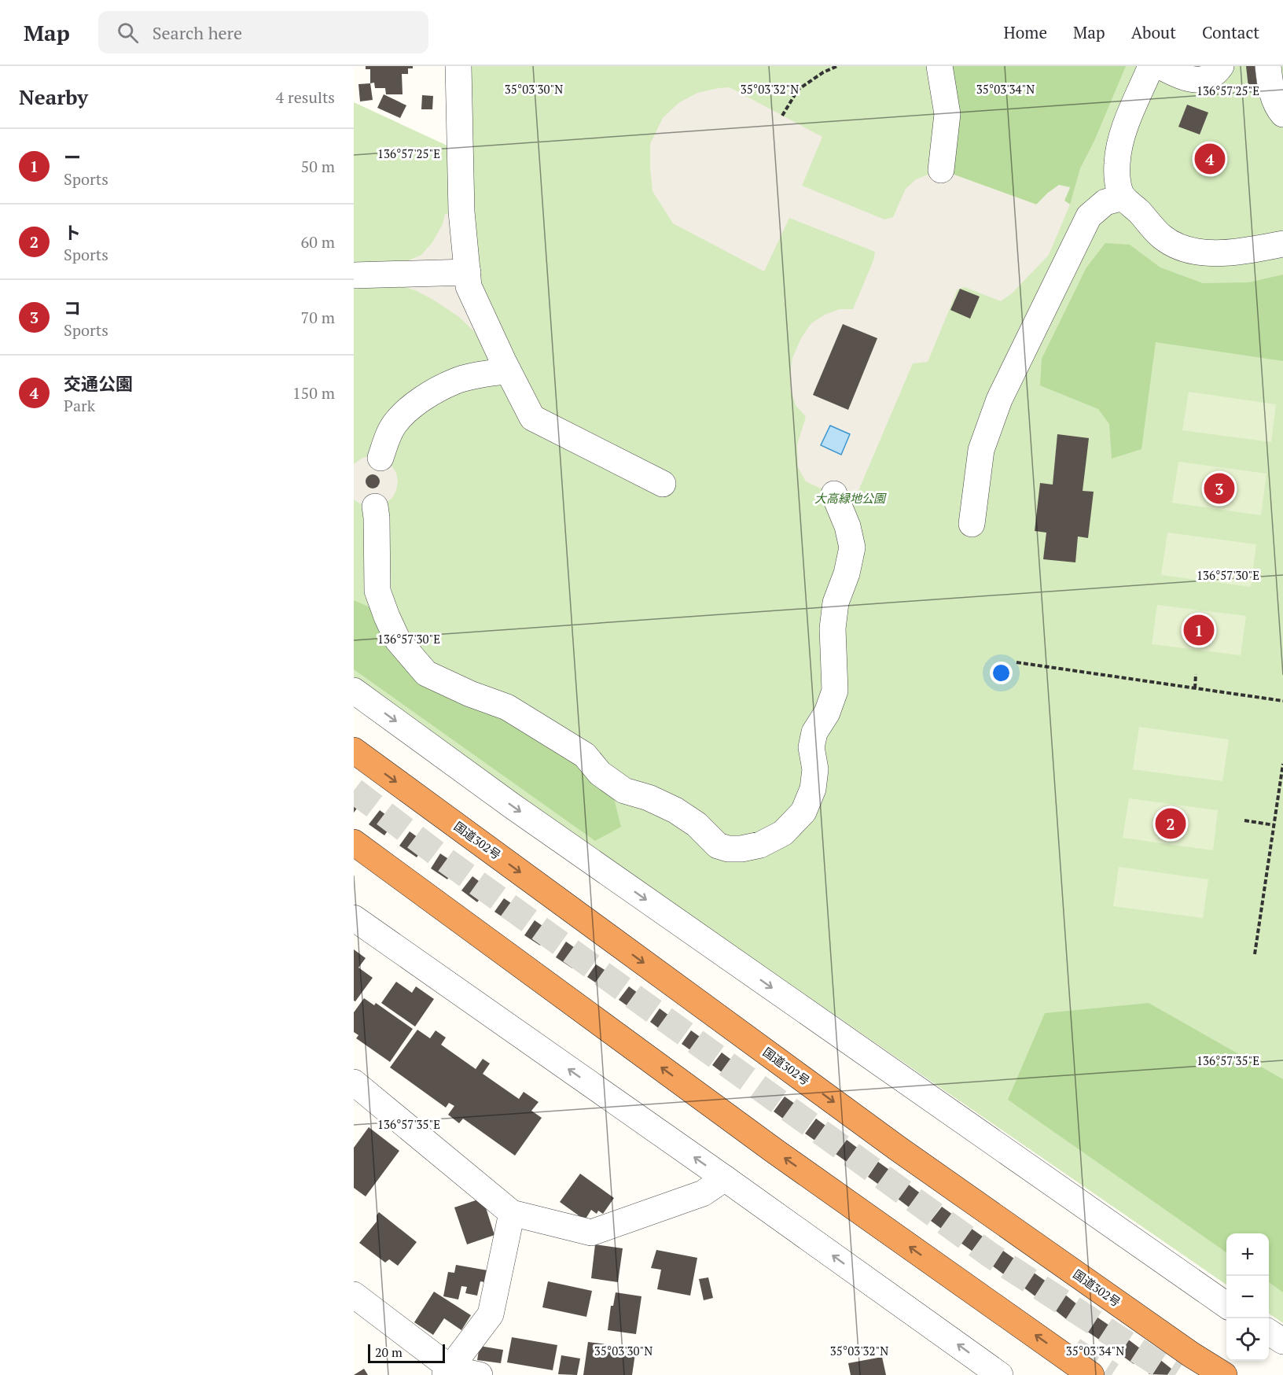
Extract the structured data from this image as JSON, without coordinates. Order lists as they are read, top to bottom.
{
  "streets": {
    "highway": ["国道302号"]
  },
  "parks": ["大高緑地公園"],
  "scale_bar": "20 m",
  "page": {
    "header": "Map",
    "search": "Search here",
    "nav": [
      "Home",
      "Map",
      "About",
      "Contact"
    ],
    "heading": ["Nearby", "4 results"],
    "list": [
      {
        "mark": "1",
        "name": "ー",
        "note": "Sports",
        "value": "50 m"
      },
      {
        "mark": "2",
        "name": "ト",
        "note": "Sports",
        "value": "60 m"
      },
      {
        "mark": "3",
        "name": "コ",
        "note": "Sports",
        "value": "70 m"
      },
      {
        "mark": "4",
        "name": "交通公園",
        "note": "Park",
        "value": "150 m"
      }
    ],
    "pins": [
      "4",
      "3",
      "1",
      "2"
    ],
    "map_buttons": ["+", "−"],
    "scale": "20 m"
  },
  "coordinates": [
    "35°03'30\"N",
    "35°03'32\"N",
    "35°03'34\"N",
    "136°57'25\"E",
    "136°57'30\"E",
    "136°57'35\"E"
  ]
}
